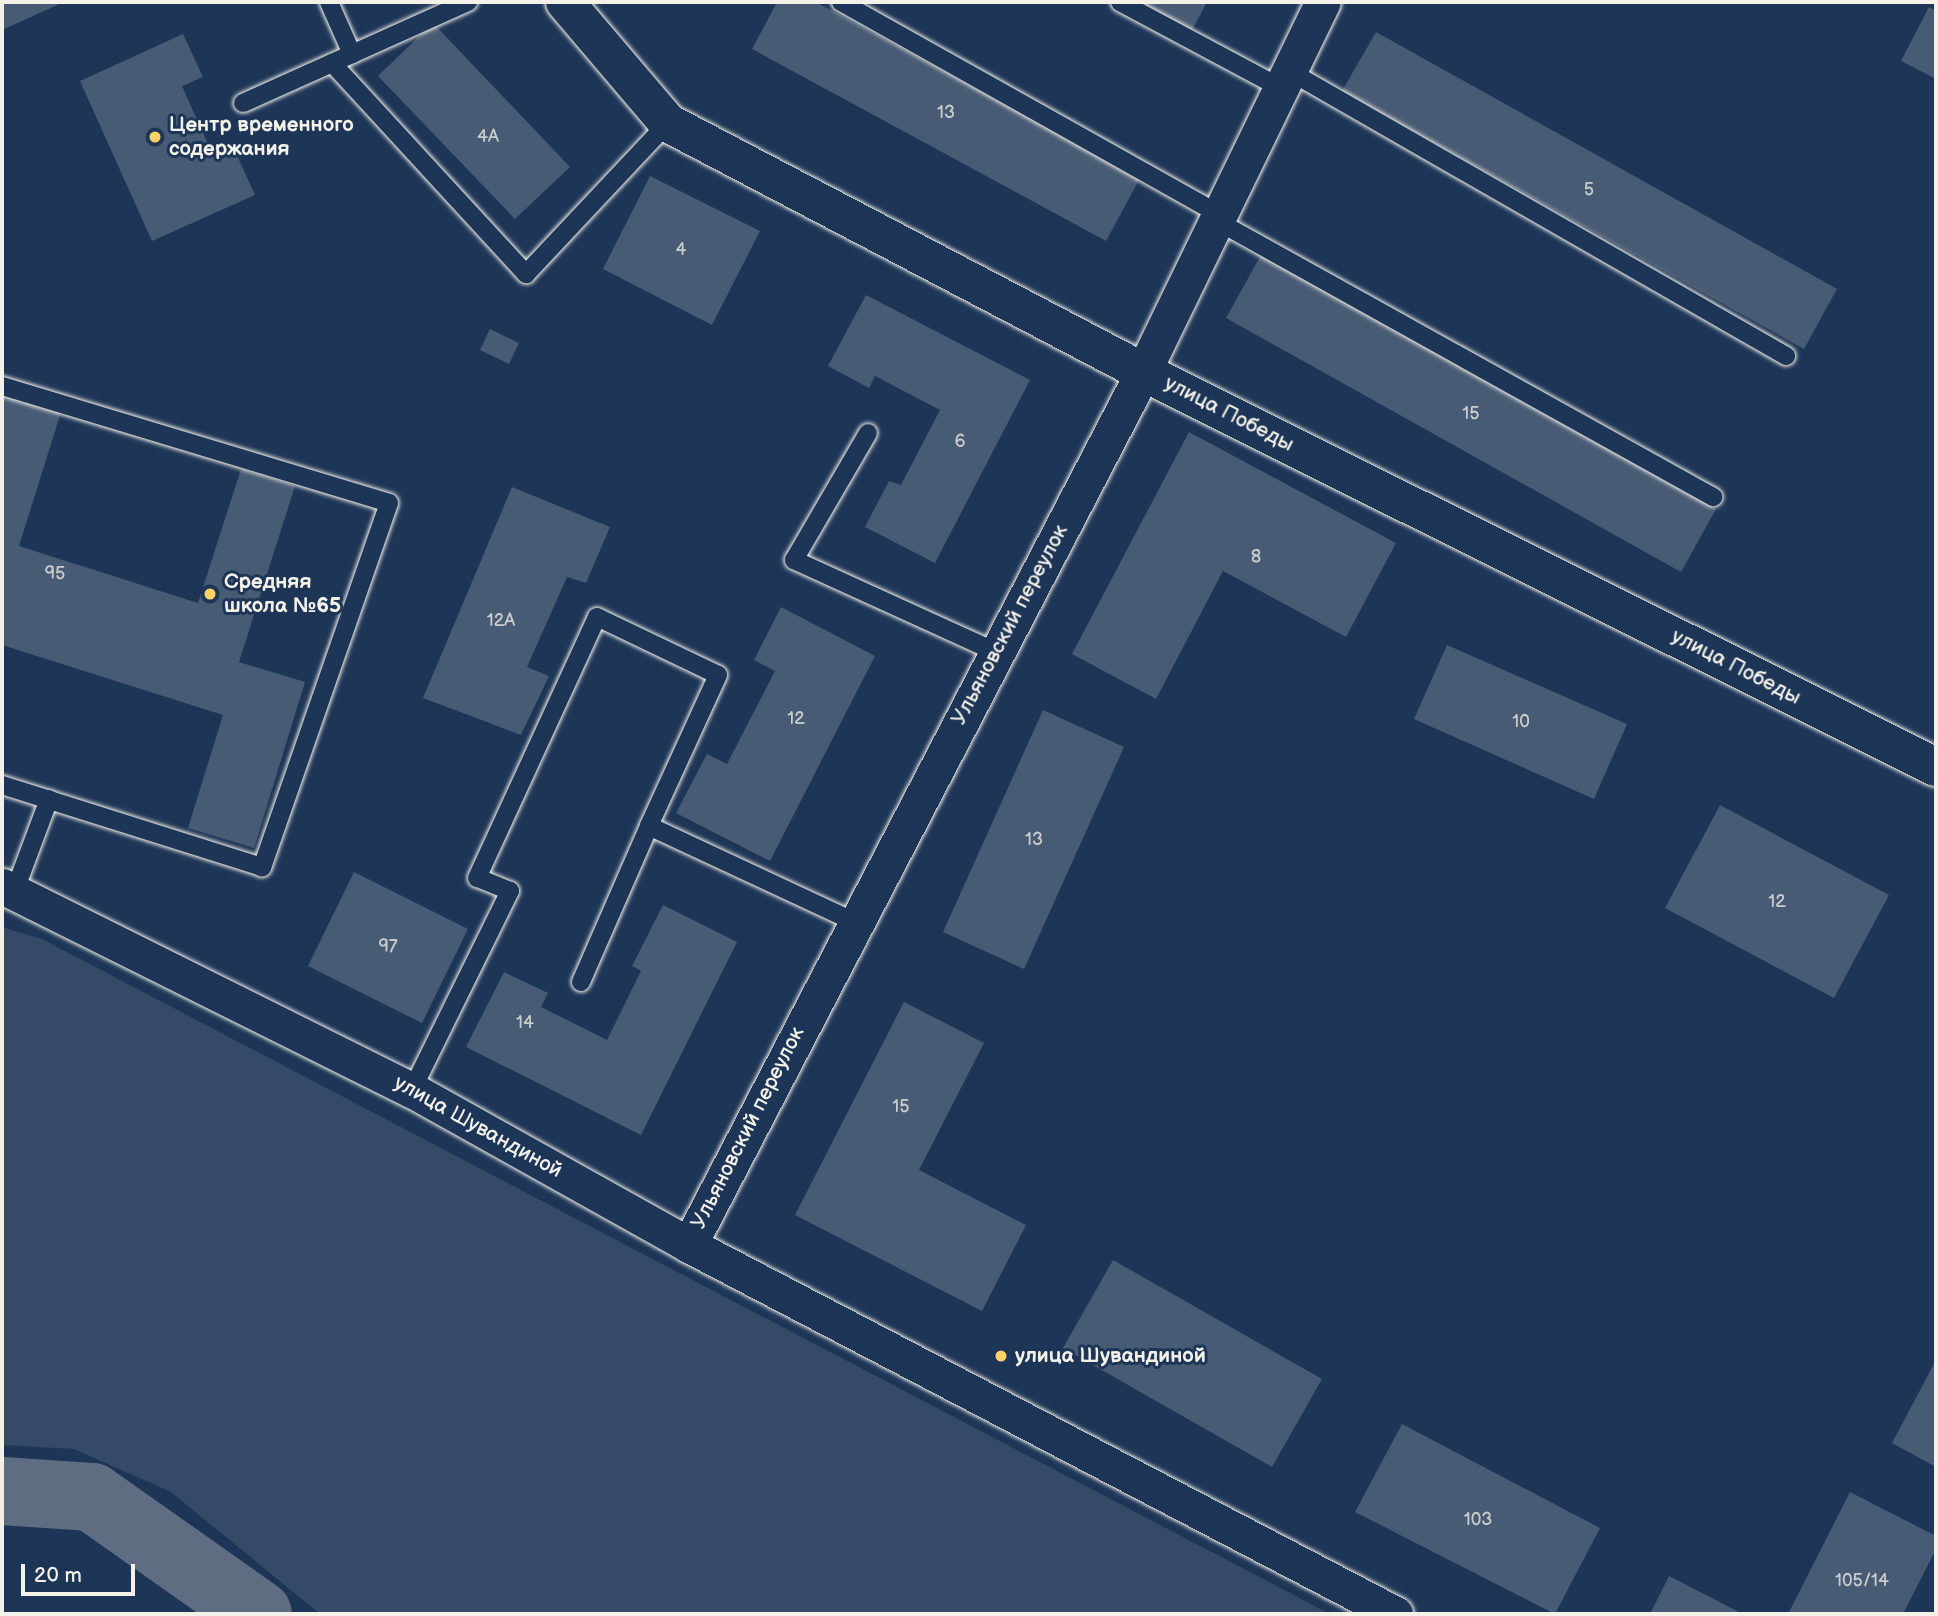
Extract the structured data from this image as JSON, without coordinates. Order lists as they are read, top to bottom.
{
  "streets": {
    "street": ["улица Победы", "Ульяновский переулок", "улица Шувандиной"]
  },
  "crossings": [
    ["улица Победы", "Ульяновский переулок"],
    ["Ульяновский переулок", "улица Шувандиной"]
  ],
  "places": ["Центр временного содержания", "Средняя школа №65", "улица Шувандиной"],
  "house_numbers": [
    "13",
    "4А",
    "5",
    "4",
    "15",
    "6",
    "8",
    "95",
    "12А",
    "12",
    "10",
    "13",
    "12",
    "97",
    "14",
    "15",
    "103",
    "105/14"
  ],
  "scale_bar": "20 m"
}
